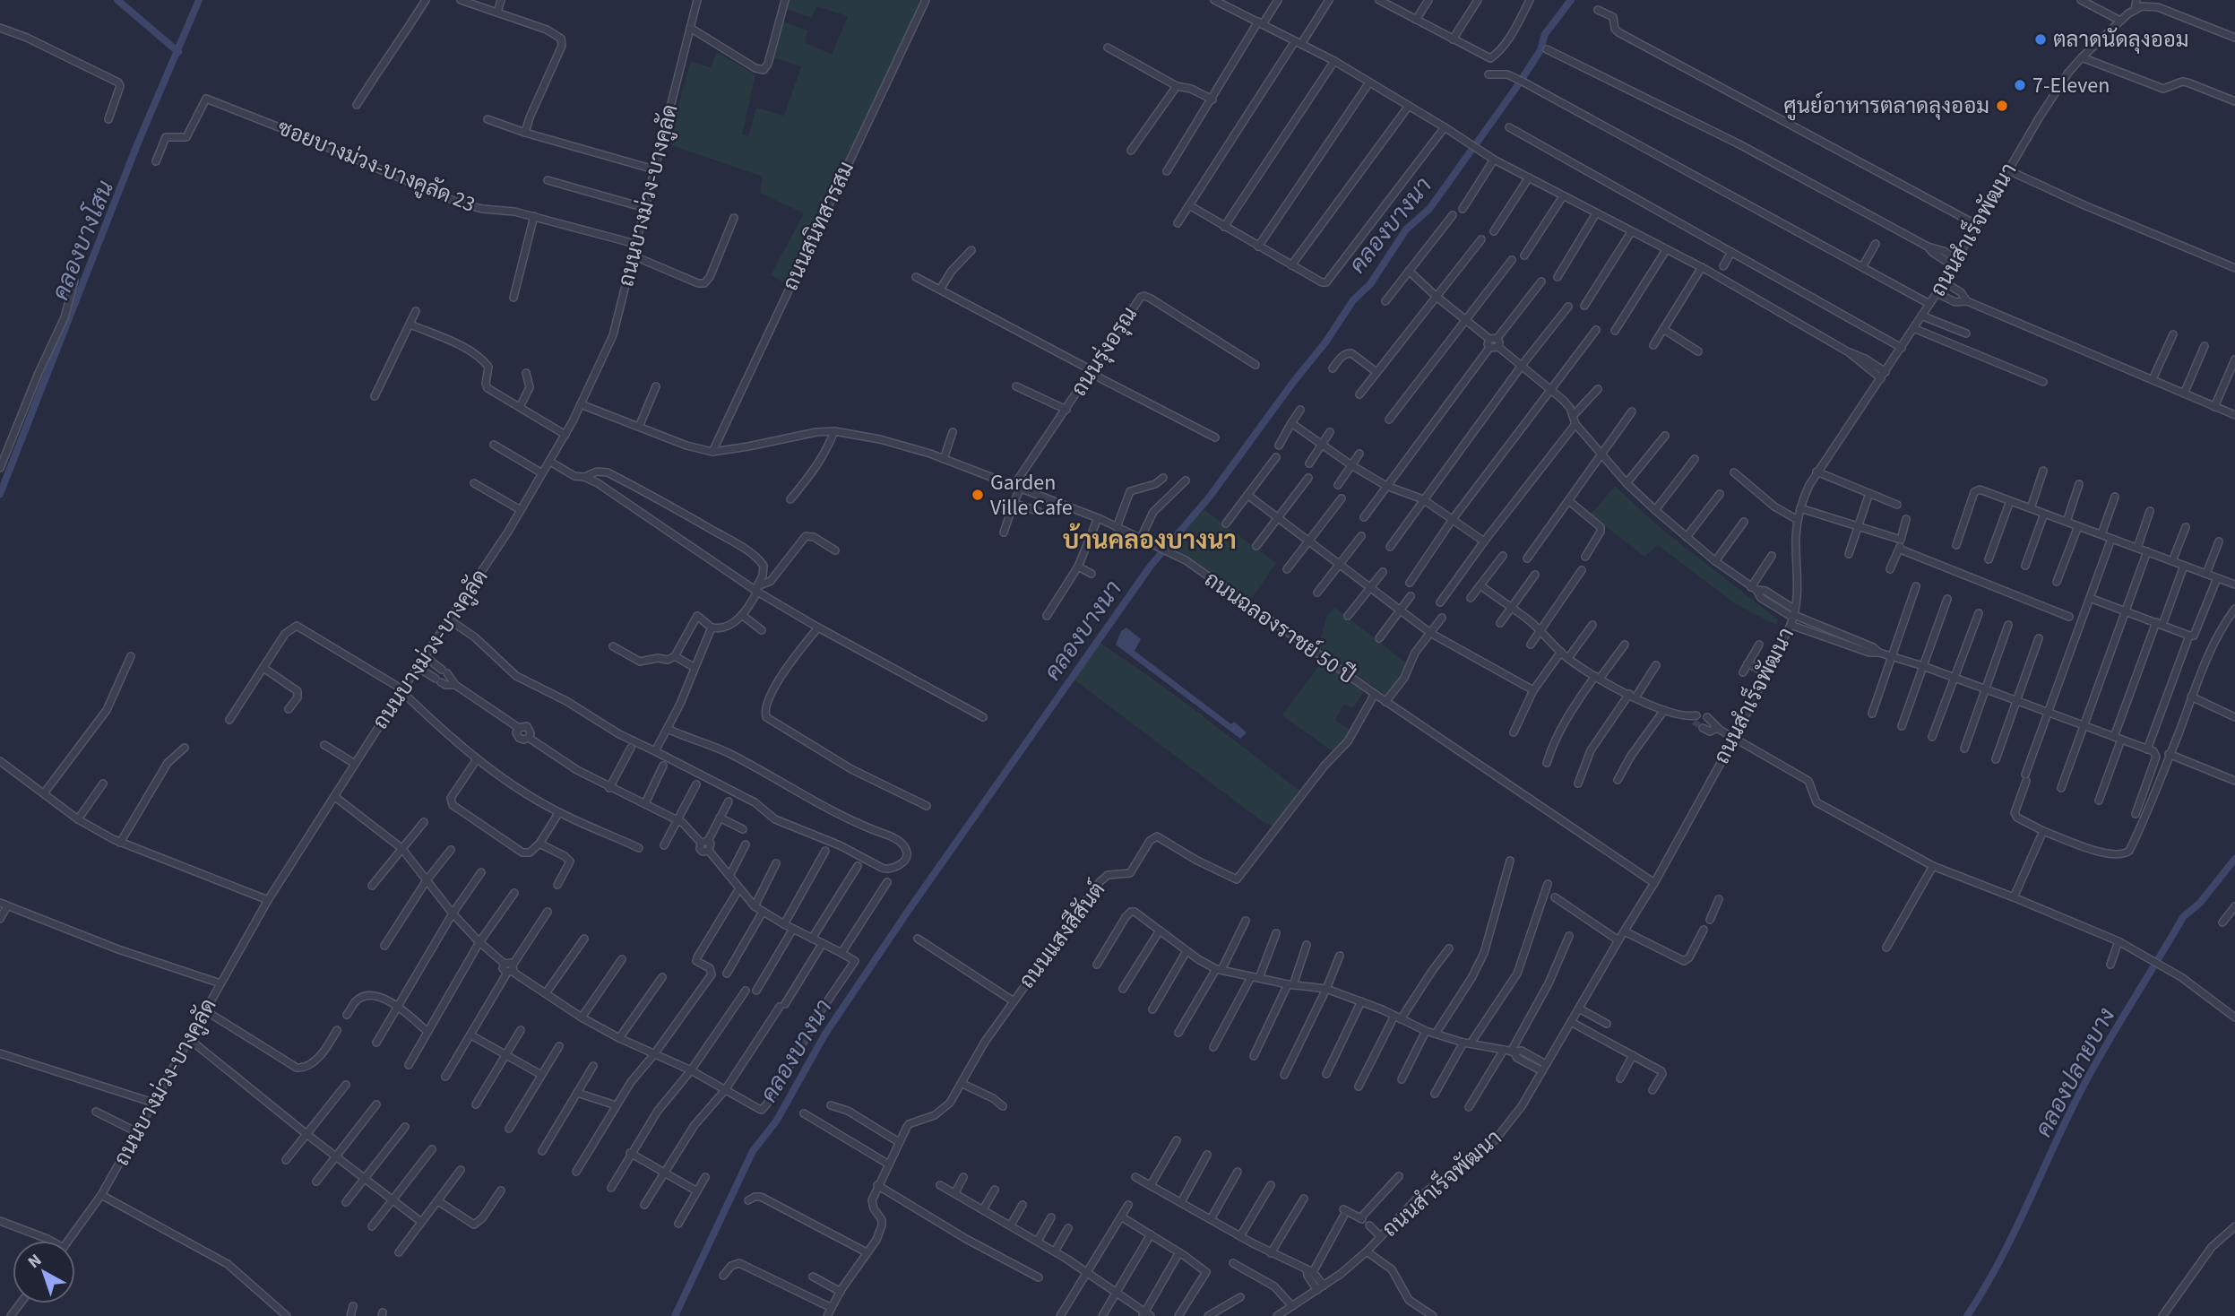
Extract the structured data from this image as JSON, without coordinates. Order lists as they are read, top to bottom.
{
  "streets": {
    "street": [
      "ซอยบางม่วง-บางคูลัด 23",
      "ถนนบางม่วง-บางคูลัด",
      "ถนนสนิทสารสม",
      "ถนนสำเร็จพัฒนา",
      "ถนนรุ่งอรุณ",
      "ถนนฉลองราชย์ 50 ปี",
      "ถนนแสงสีสันต์"
    ]
  },
  "crossings": [
    ["ซอยบางม่วง-บางคูลัด 23", "ถนนบางม่วง-บางคูลัด"],
    ["ถนนบางม่วง-บางคูลัด", "ถนนฉลองราชย์ 50 ปี"],
    ["ถนนสนิทสารสม", "ถนนฉลองราชย์ 50 ปี"],
    ["ถนนสำเร็จพัฒนา", "ถนนฉลองราชย์ 50 ปี"],
    ["ถนนรุ่งอรุณ", "ถนนฉลองราชย์ 50 ปี"],
    ["ถนนฉลองราชย์ 50 ปี", "ถนนแสงสีสันต์"]
  ],
  "districts": ["บ้านคลองบางนา"],
  "water": ["คลองบางนา", "คลองบางโสน", "คลองปลายบาง"],
  "places": [
    "ตลาดนัดลุงออม",
    "7-Eleven",
    "ศูนย์อาหารตลาดลุงออม",
    "Garden Ville Cafe"
  ],
  "north": "top left"
}
